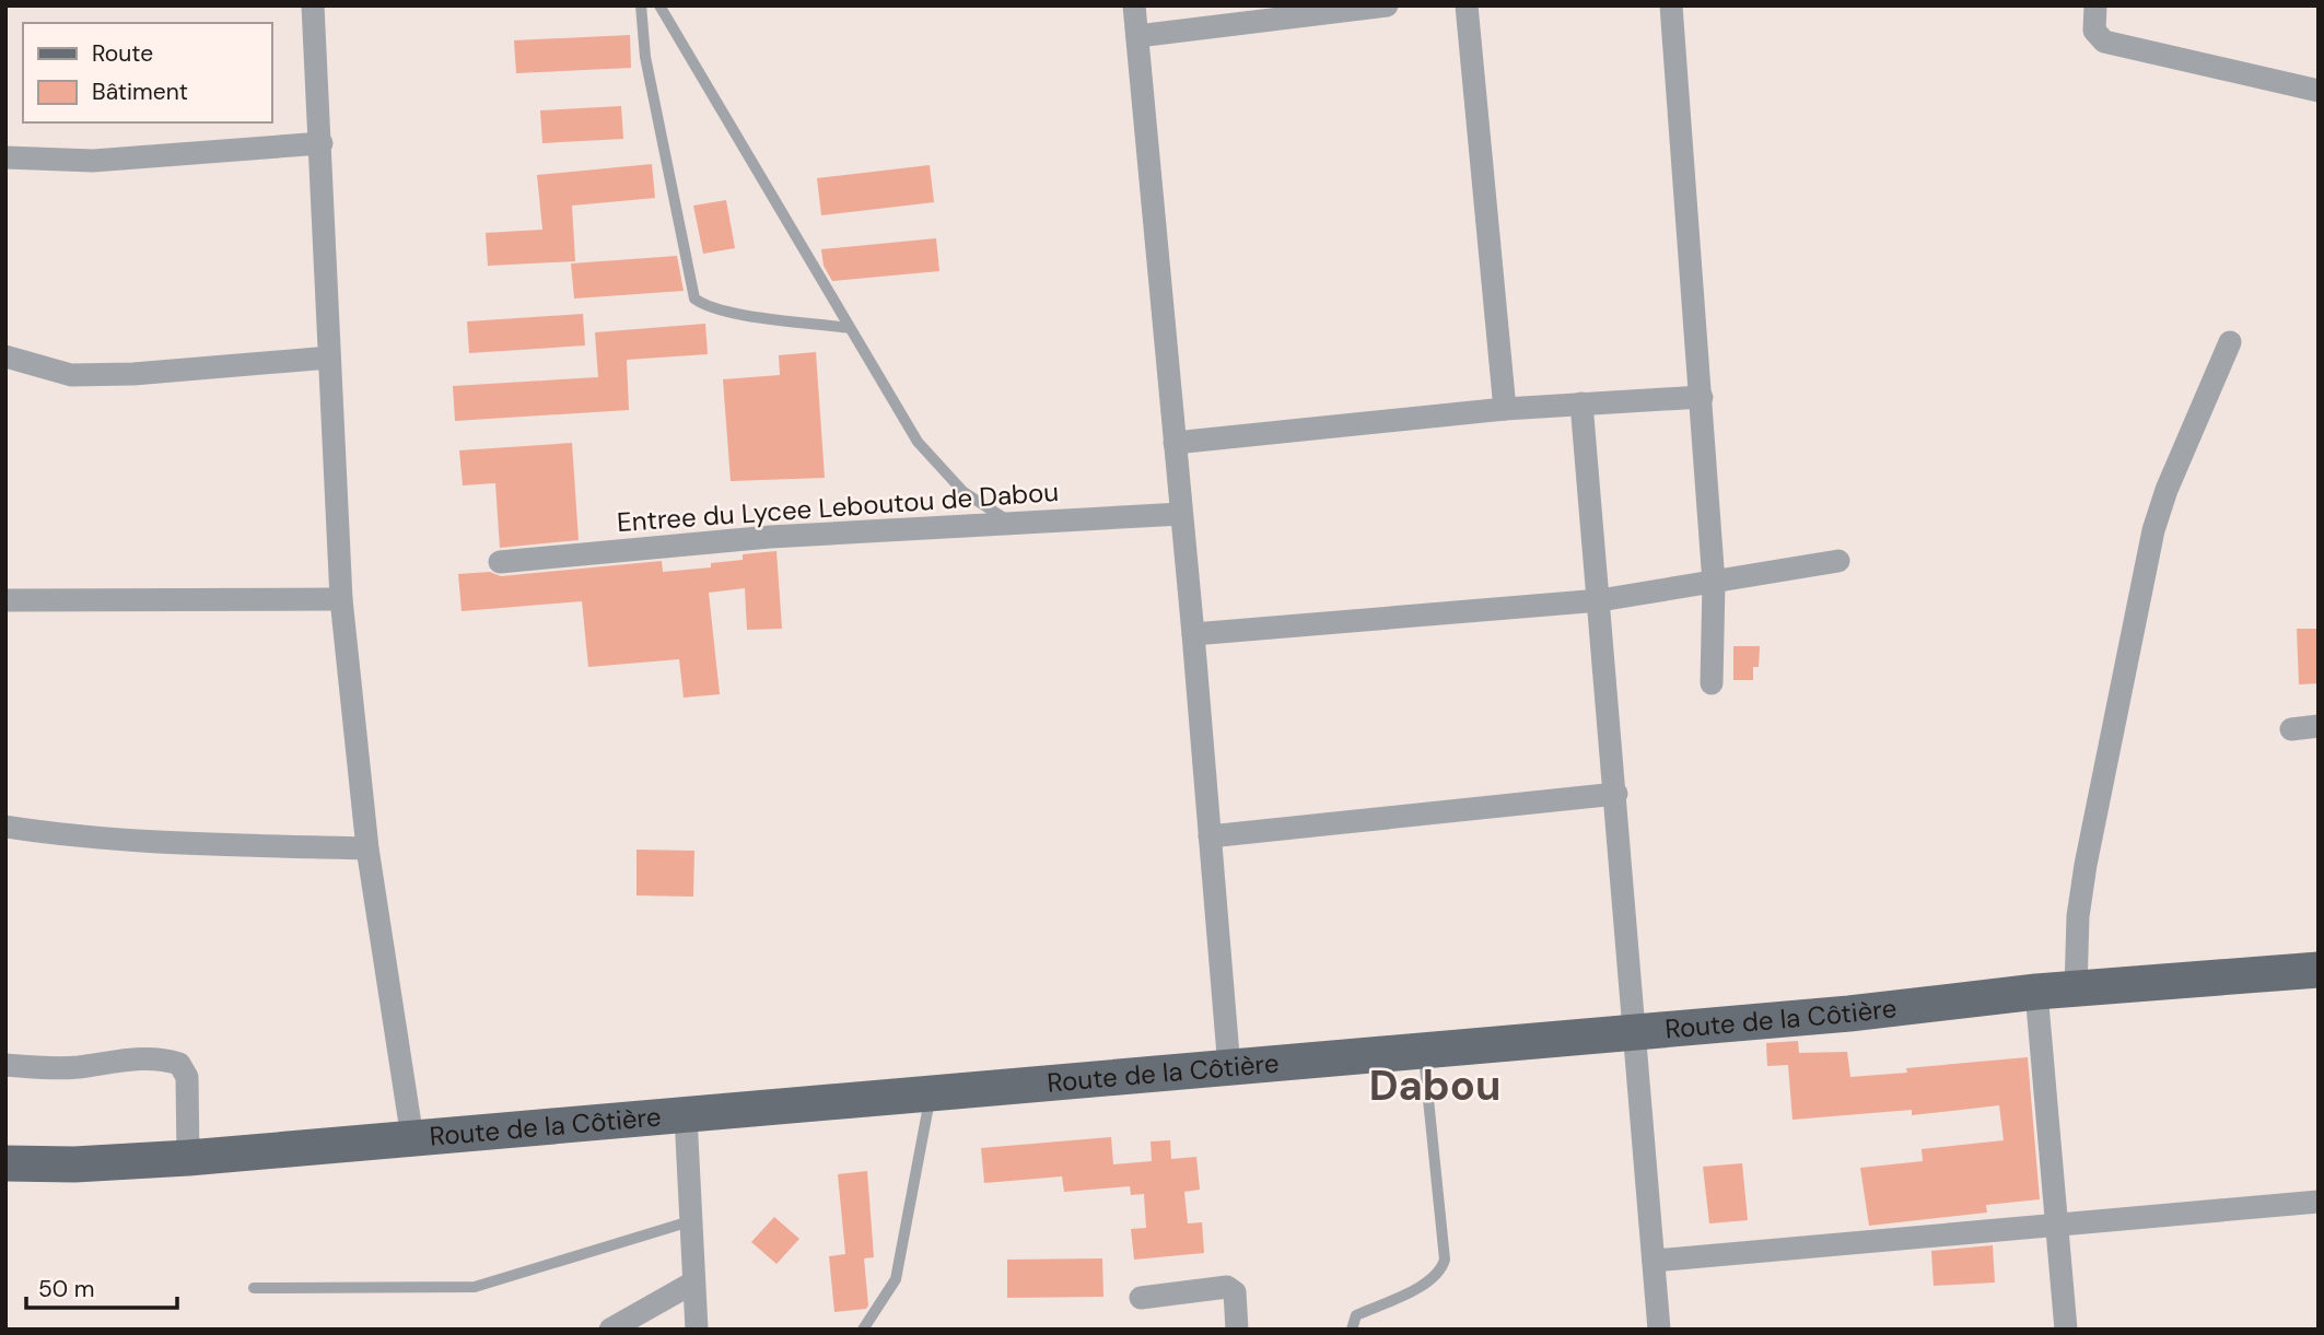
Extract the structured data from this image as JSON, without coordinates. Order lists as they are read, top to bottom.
{
  "streets": {
    "main road": ["Route de la Côtière"],
    "street": ["Entree du Lycee Leboutou de Dabou"]
  },
  "districts": ["Dabou"],
  "legend": ["Route", "Bâtiment"],
  "scale_bar": "50 m"
}
